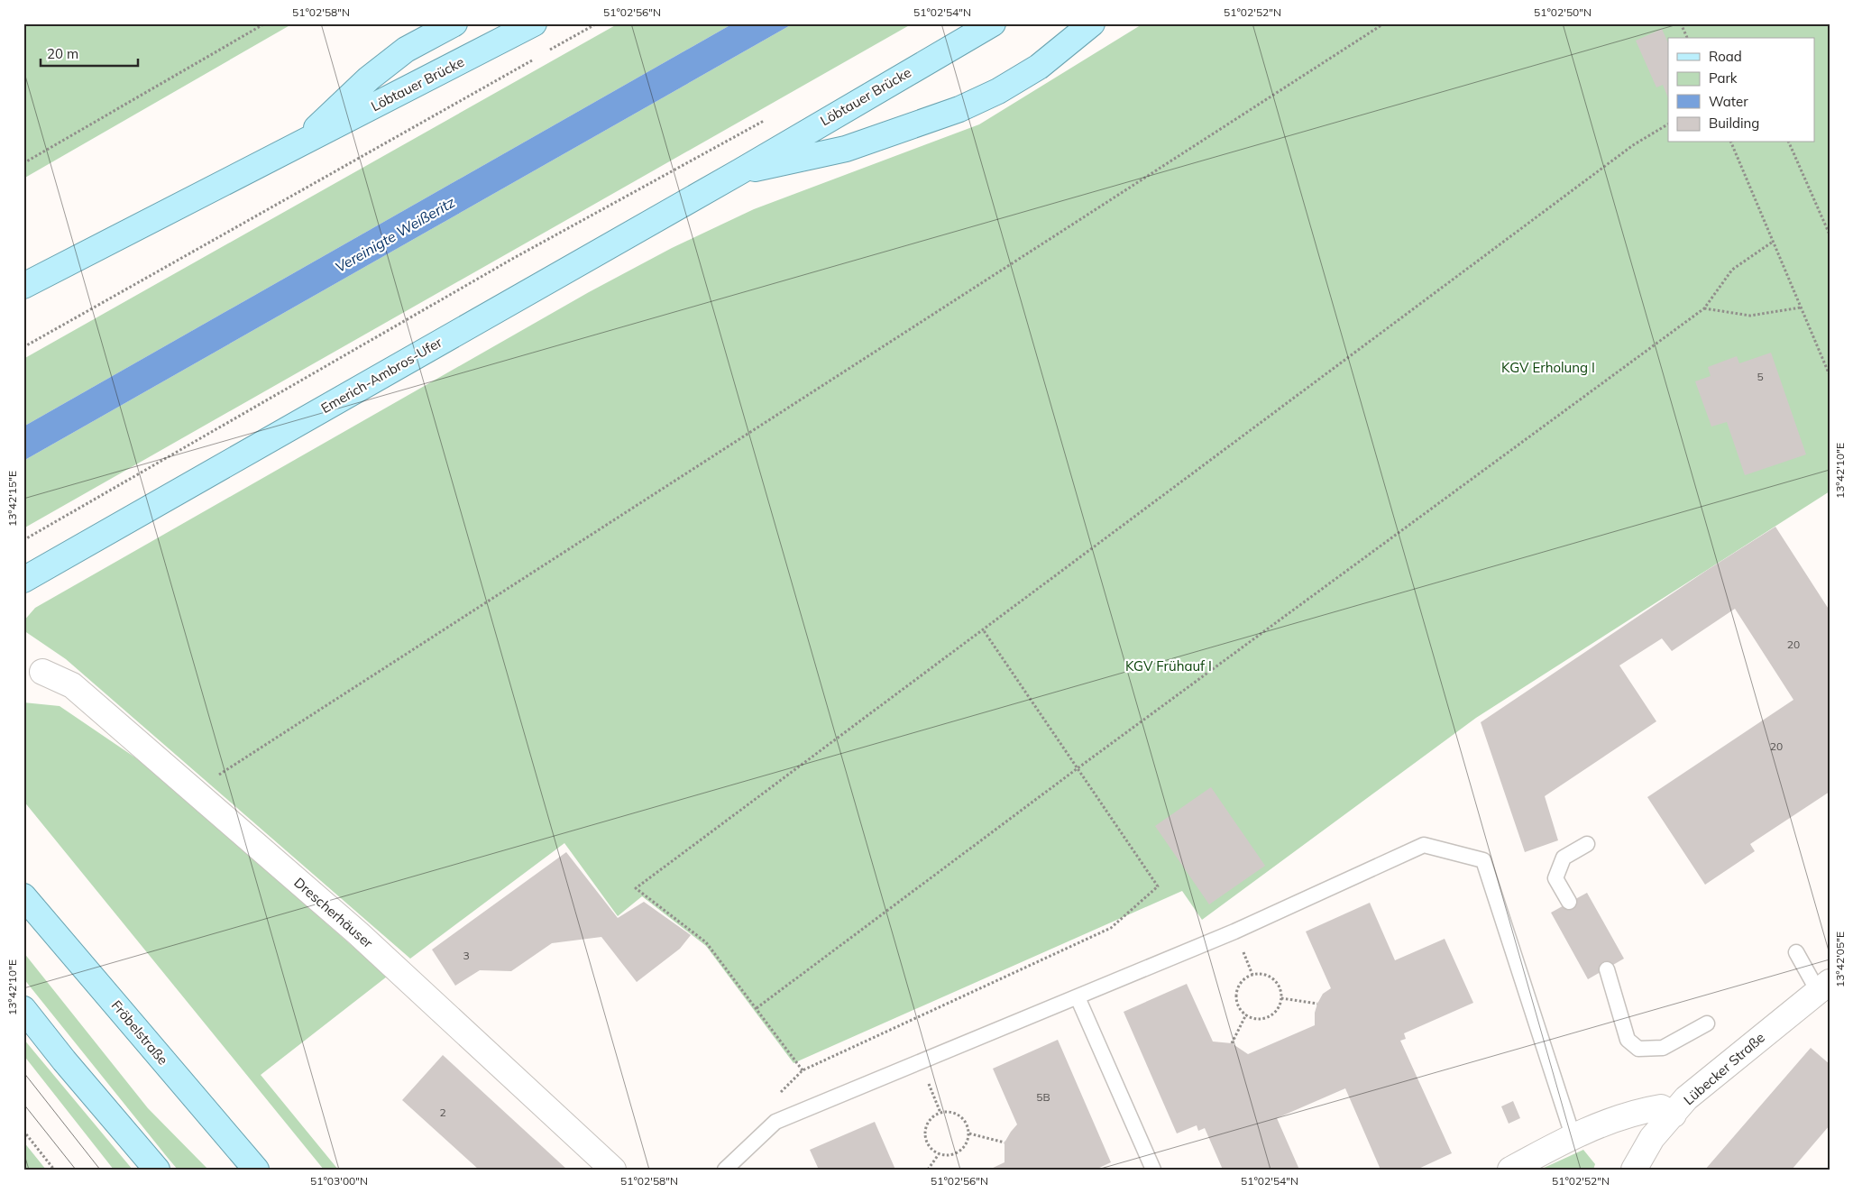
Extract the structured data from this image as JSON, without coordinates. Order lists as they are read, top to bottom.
{
  "streets": {
    "main road": ["Löbtauer Brücke", "Emerich-Ambros-Ufer", "Fröbelstraße"],
    "street": ["Drescherhäuser", "Lübecker Straße"]
  },
  "crossings": [
    ["Löbtauer Brücke", "Emerich-Ambros-Ufer"]
  ],
  "water": ["Vereinigte Weißeritz"],
  "parks": ["KGV Erholung I", "KGV Frühauf I"],
  "house_numbers": [
    "5",
    "20",
    "20",
    "3",
    "5B",
    "2"
  ],
  "legend": [
    "Road",
    "Park",
    "Water",
    "Building"
  ],
  "scale_bar": "20 m",
  "coordinates": [
    "51°02'58\"N",
    "51°02'56\"N",
    "51°02'54\"N",
    "51°02'52\"N",
    "51°02'50\"N",
    "13°42'10\"E",
    "13°42'15\"E",
    "13°42'05\"E",
    "51°03'00\"N"
  ]
}
